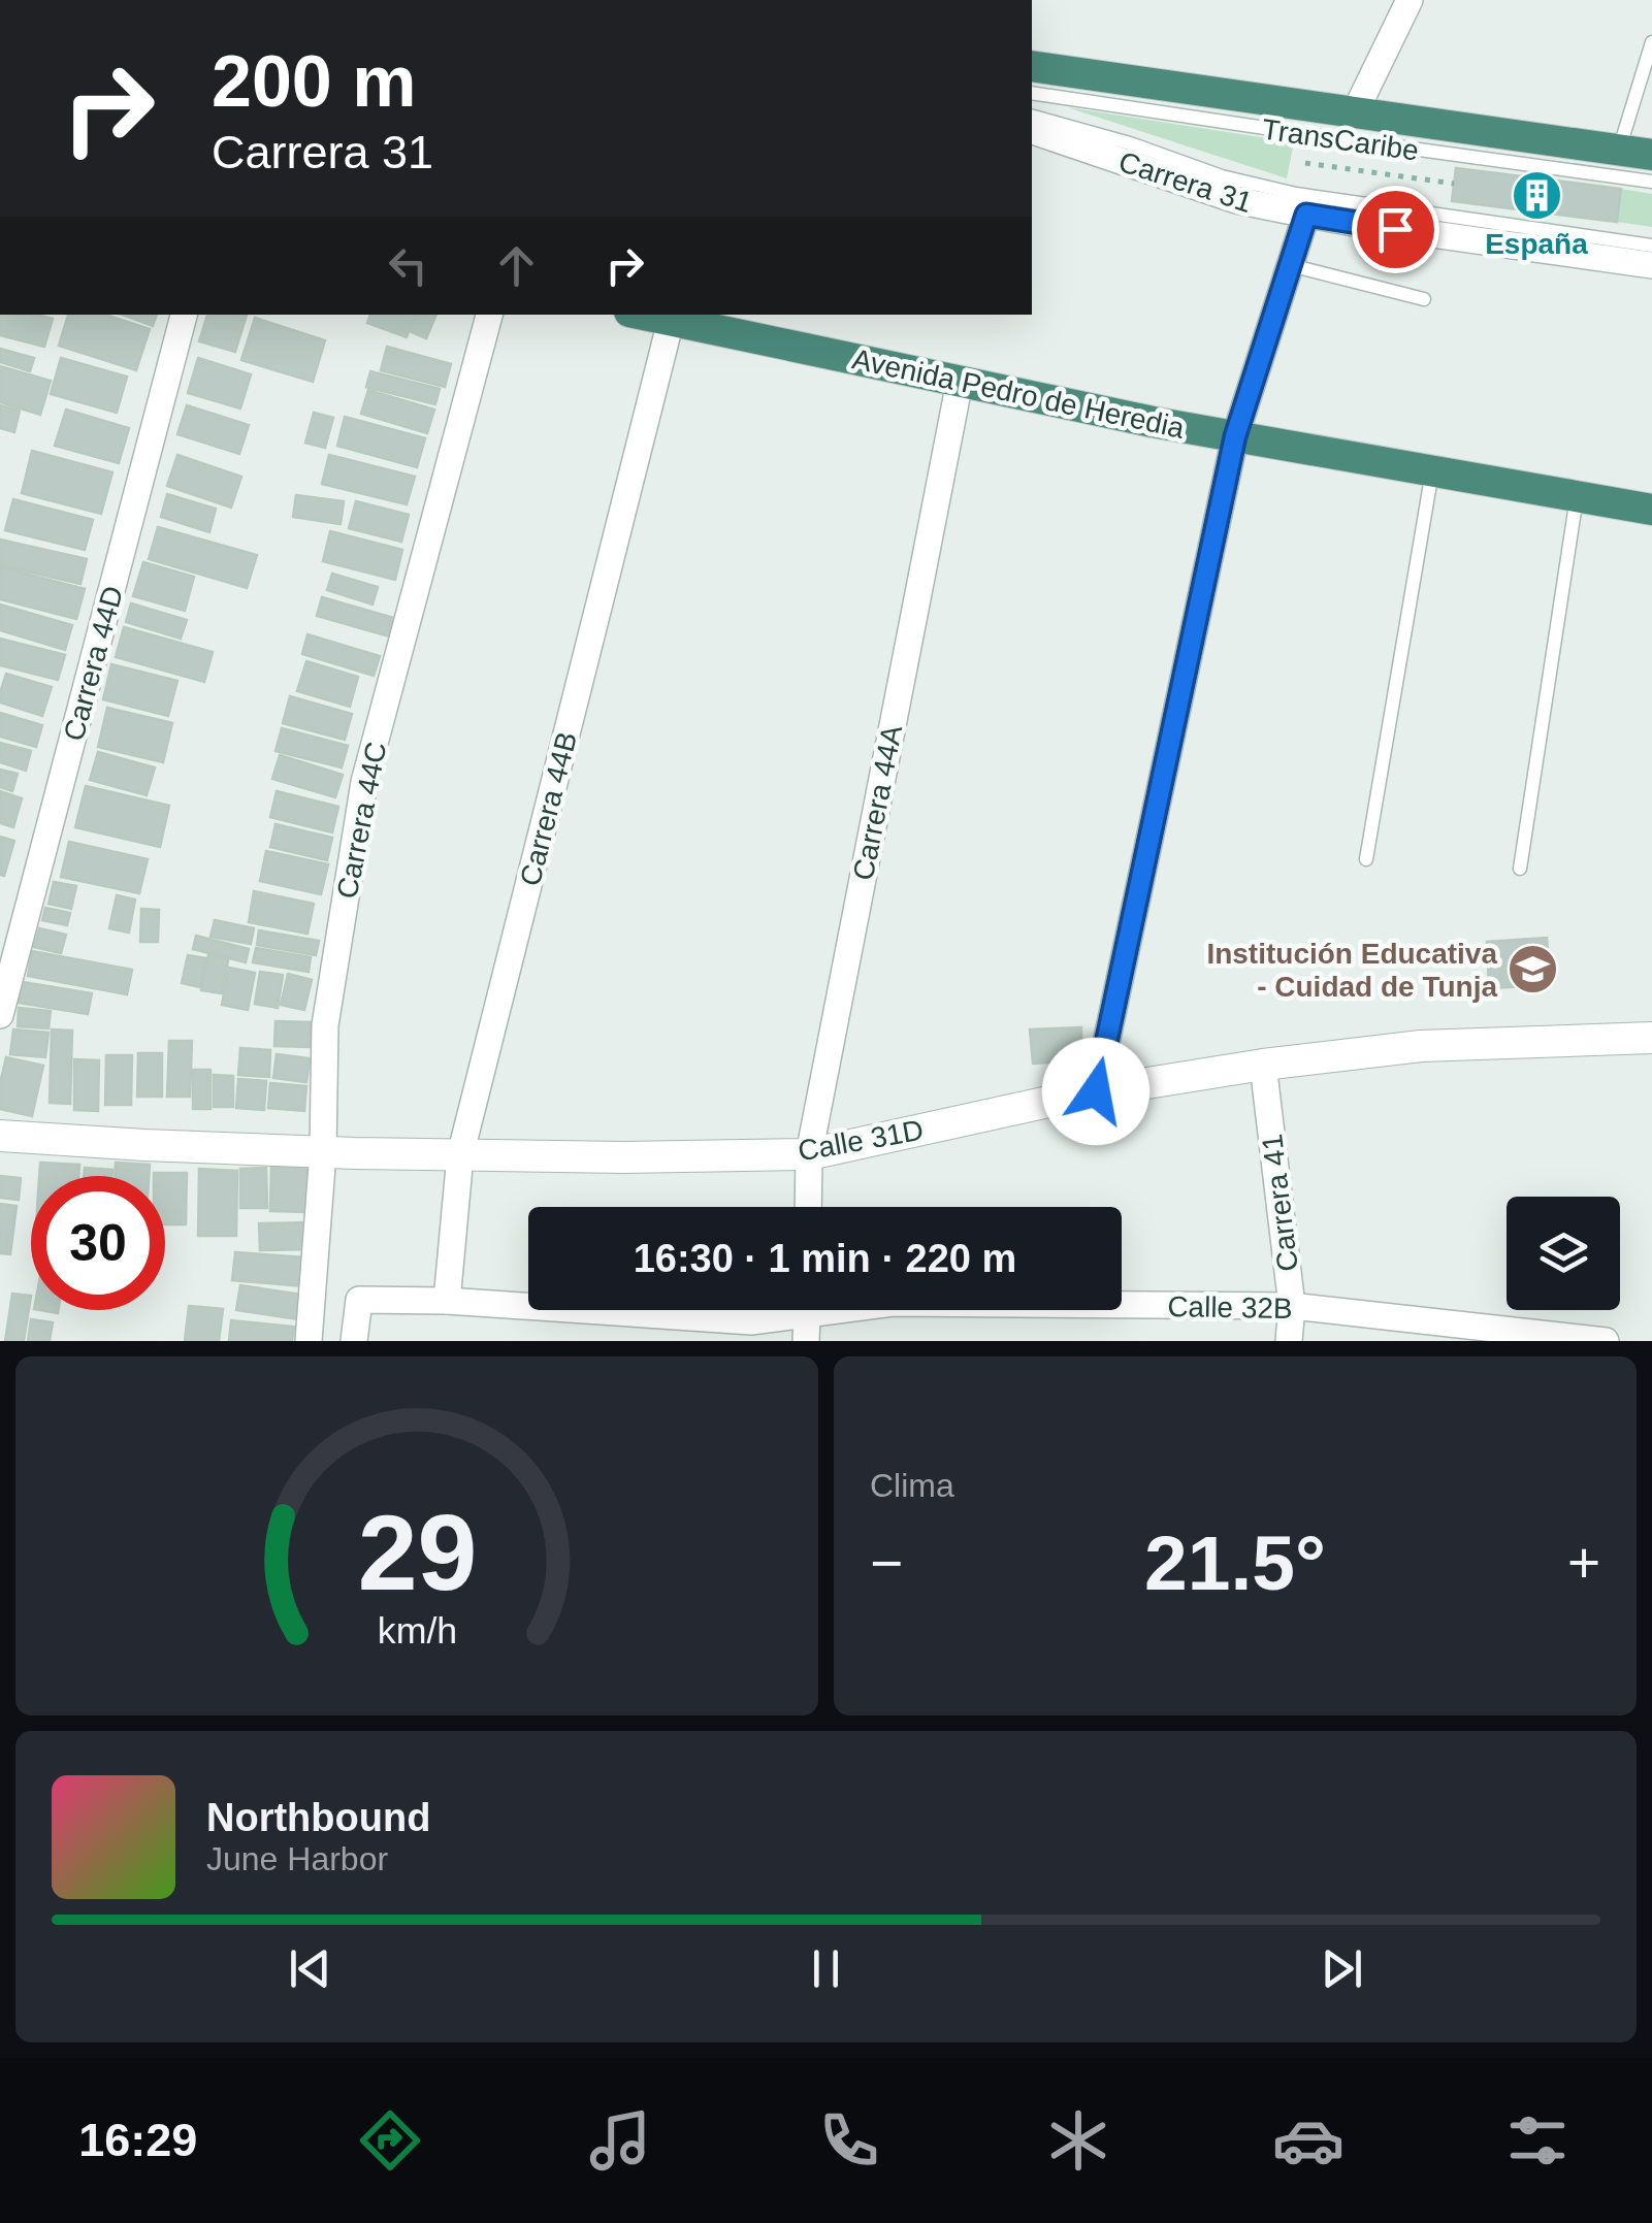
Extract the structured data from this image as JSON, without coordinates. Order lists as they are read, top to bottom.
{
  "streets": {
    "highway": ["Avenida Pedro de Heredia"],
    "street": [
      "Carrera 31",
      "Carrera 44D",
      "Carrera 44A",
      "Carrera 44B",
      "Carrera 44C",
      "Calle 31D",
      "Carrera 41",
      "Calle 32B"
    ],
    "lane": ["TransCaribe"]
  },
  "crossings": [
    ["Avenida Pedro de Heredia", "Carrera 44A"],
    ["Avenida Pedro de Heredia", "Carrera 44B"],
    ["Carrera 44A", "Calle 31D"],
    ["Carrera 44B", "Calle 31D"],
    ["Carrera 44B", "Calle 32B"],
    ["Carrera 44C", "Calle 31D"],
    ["Calle 31D", "Carrera 41"],
    ["Carrera 41", "Calle 32B"]
  ],
  "places": {
    "building": ["España"],
    "school or university": ["Institución Educativa - Cuidad de Tunja"]
  },
  "page": {
    "turn": ["200 m", "Carrera 31"],
    "limit": "30",
    "trip": "16:30 · 1 min · 220 m",
    "tile": "Clima",
    "heat": ["−", "21.5°", "+"],
    "song": ["Northbound", "June Harbor"],
    "tabs": "16:29",
    "gauge": ["29", "km/h"]
  }
}
